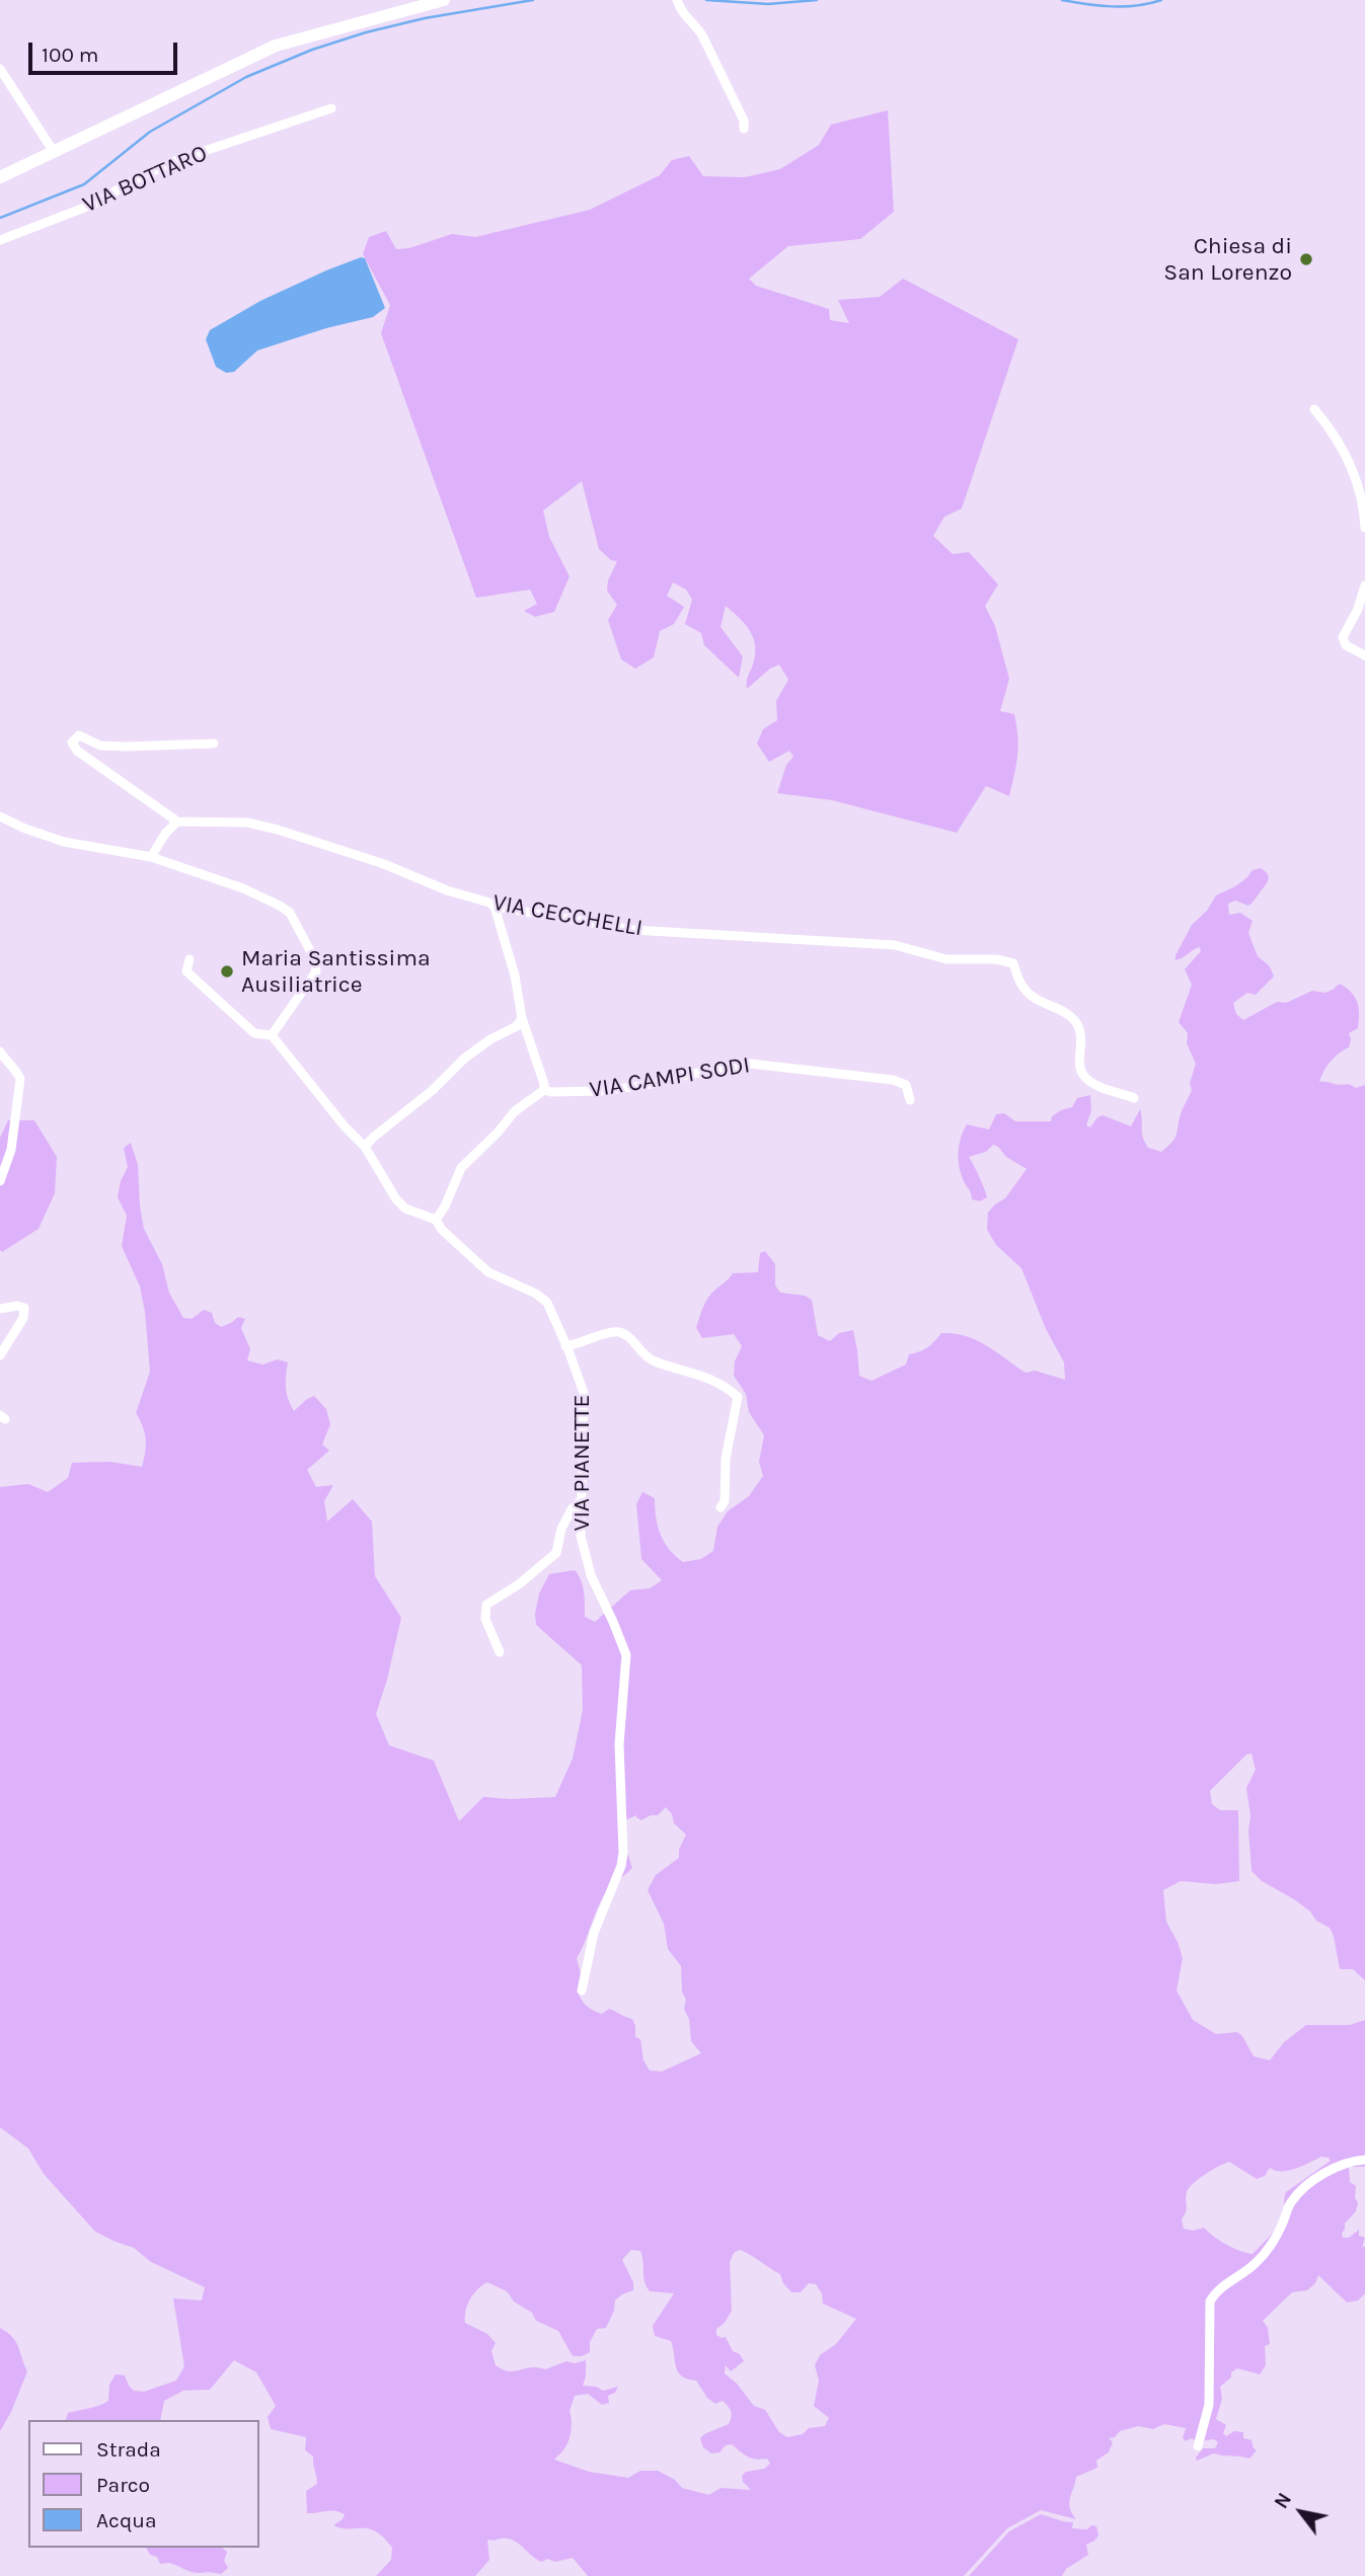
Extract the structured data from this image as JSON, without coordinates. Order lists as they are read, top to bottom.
{
  "streets": {
    "street": [
      "VIA BOTTARO",
      "VIA CECCHELLI",
      "VIA CAMPI SODI",
      "VIA PIANETTE"
    ]
  },
  "places": ["Chiesa di San Lorenzo", "Maria Santissima Ausiliatrice"],
  "legend": ["Strada", "Parco", "Acqua"],
  "scale_bar": "100 m",
  "north": "top left"
}
